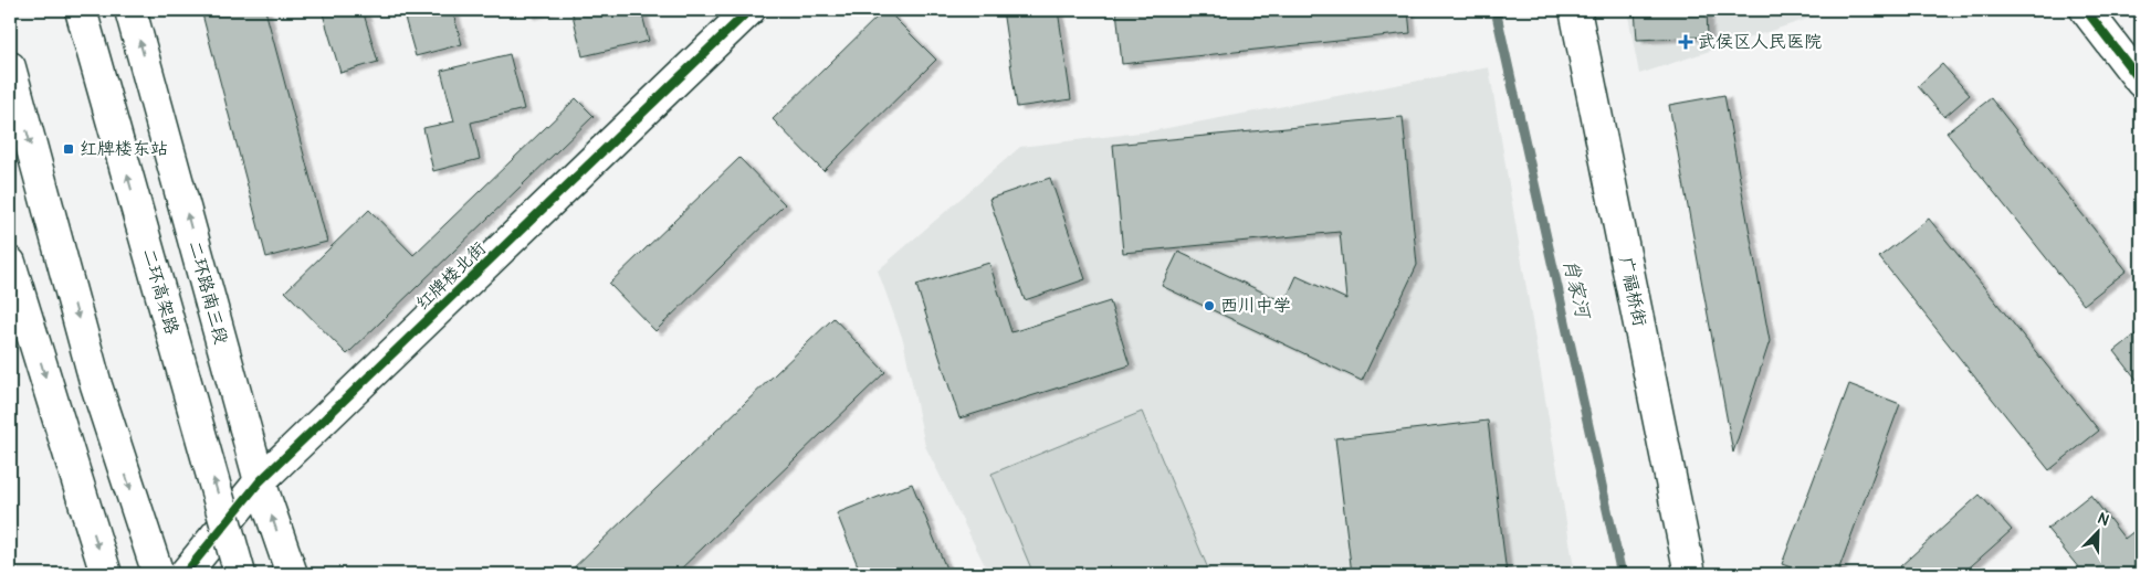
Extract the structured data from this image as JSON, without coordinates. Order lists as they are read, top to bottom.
{
  "streets": {
    "main road": [
      "红牌楼北街",
      "二环高架路",
      "广福桥街",
      "二环路南三段"
    ]
  },
  "crossings": [
    ["红牌楼北街", "二环路南三段"]
  ],
  "water": ["肖家河"],
  "places": {
    "health": ["武侯区人民医院"],
    "transit": ["红牌楼东站"],
    "other": ["西川中学"]
  },
  "north": "top right"
}
